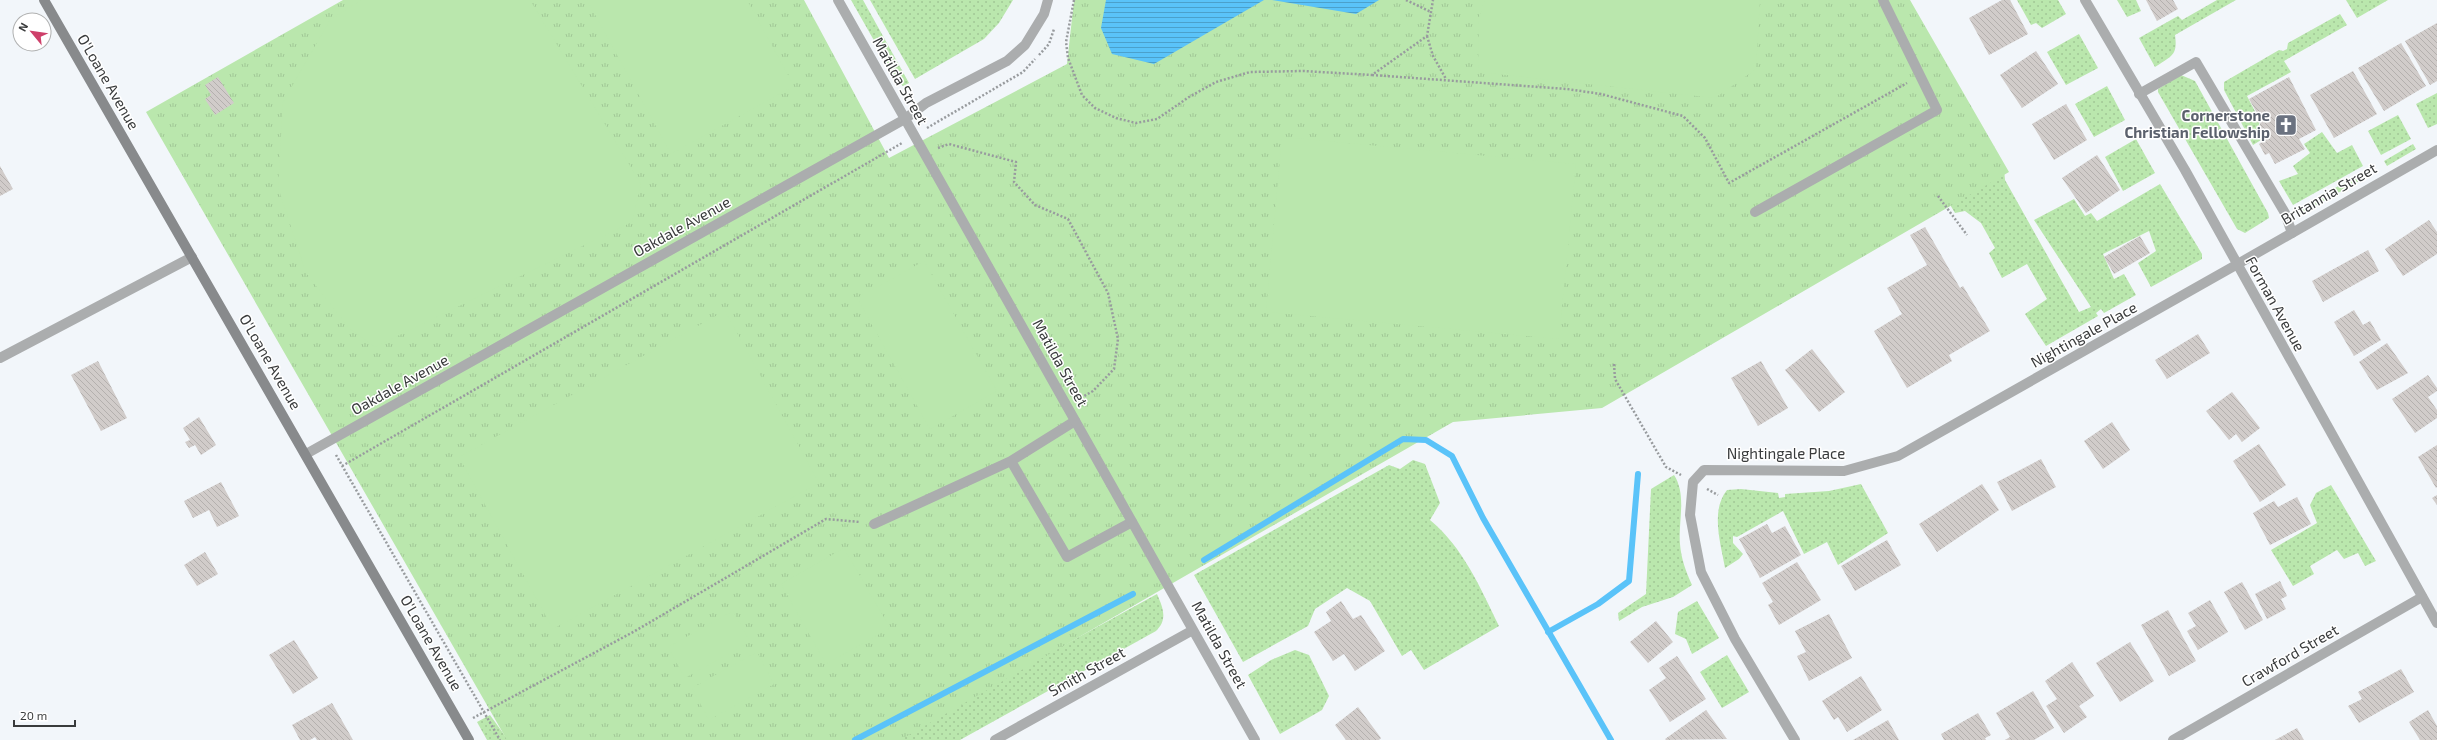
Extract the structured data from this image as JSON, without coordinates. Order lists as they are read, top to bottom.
{
  "streets": {
    "main road": ["O'Loane Avenue"],
    "street": [
      "Matilda Street",
      "Britannia Street",
      "Oakdale Avenue",
      "Forman Avenue",
      "Nightingale Place",
      "Crawford Street",
      "Smith Street"
    ]
  },
  "crossings": [
    ["Matilda Street", "Oakdale Avenue"],
    ["Matilda Street", "Smith Street"],
    ["O'Loane Avenue", "Oakdale Avenue"],
    ["Britannia Street", "Forman Avenue"],
    ["Britannia Street", "Nightingale Place"],
    ["Forman Avenue", "Nightingale Place"],
    ["Forman Avenue", "Crawford Street"]
  ],
  "places": {
    "church": ["Cornerstone Christian Fellowship"]
  },
  "scale_bar": "20 m",
  "north": "top left"
}
